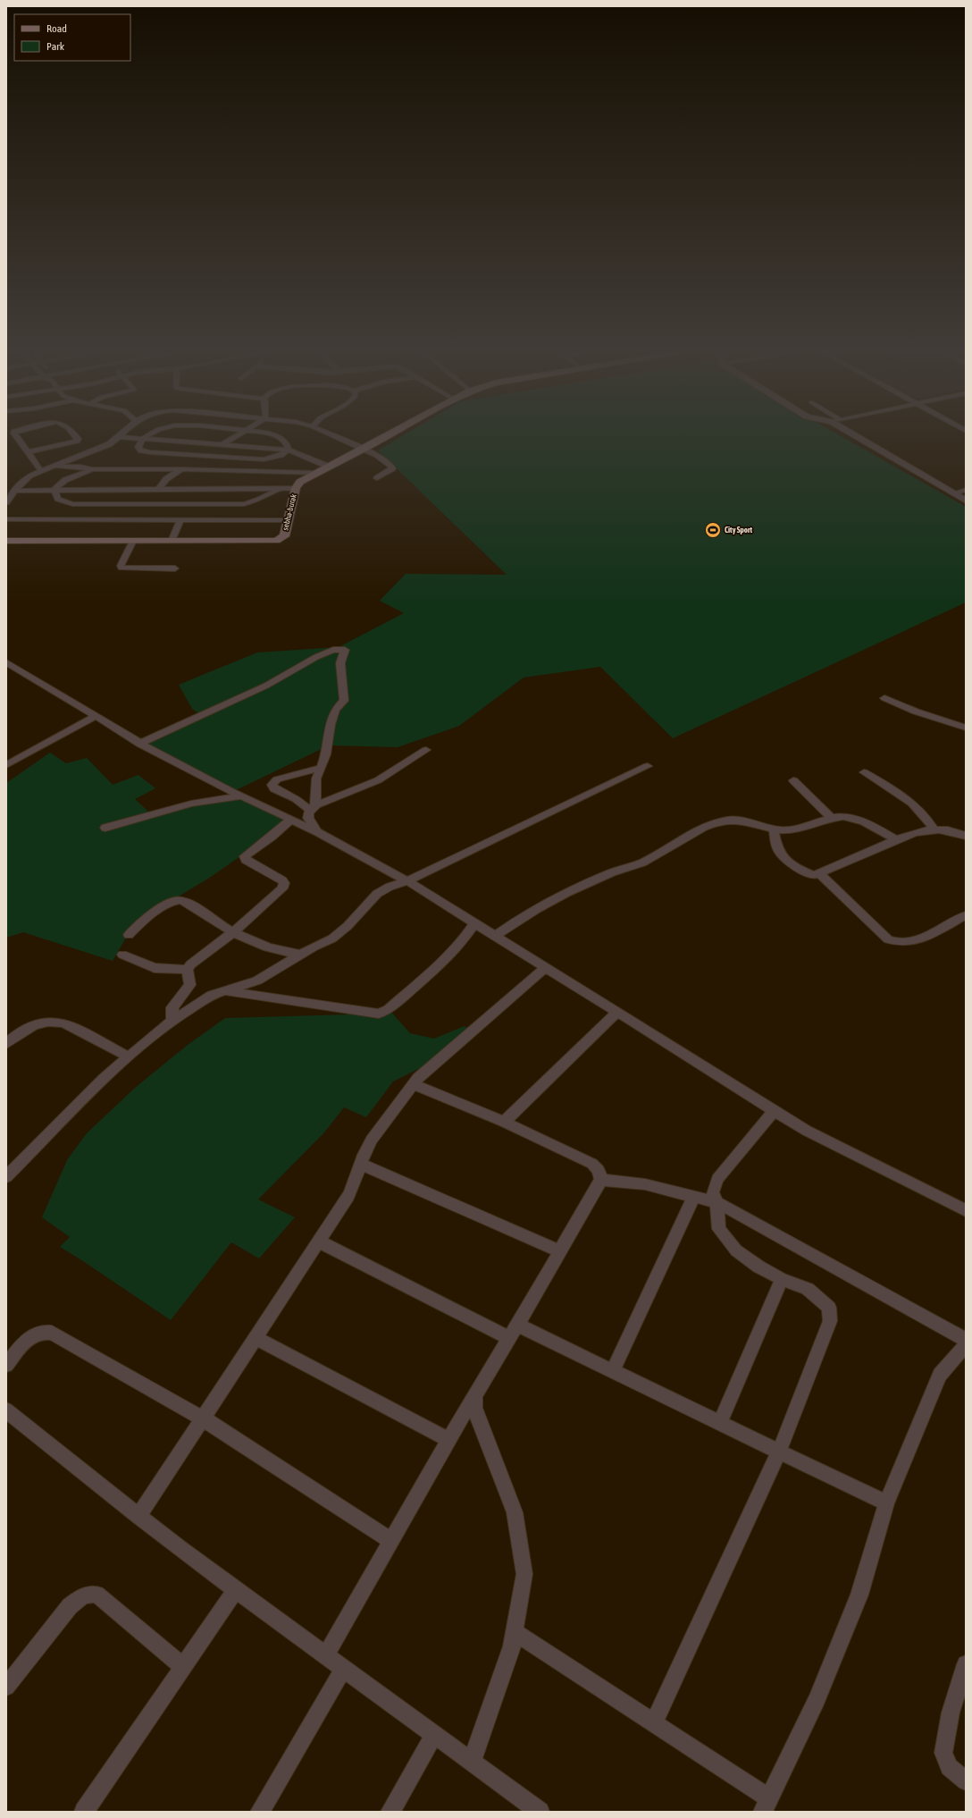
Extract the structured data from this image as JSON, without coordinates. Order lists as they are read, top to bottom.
{
  "streets": {
    "main road": ["sebha-burak"]
  },
  "places": {
    "sports": ["City Sport"]
  },
  "legend": ["Road", "Park"]
}
